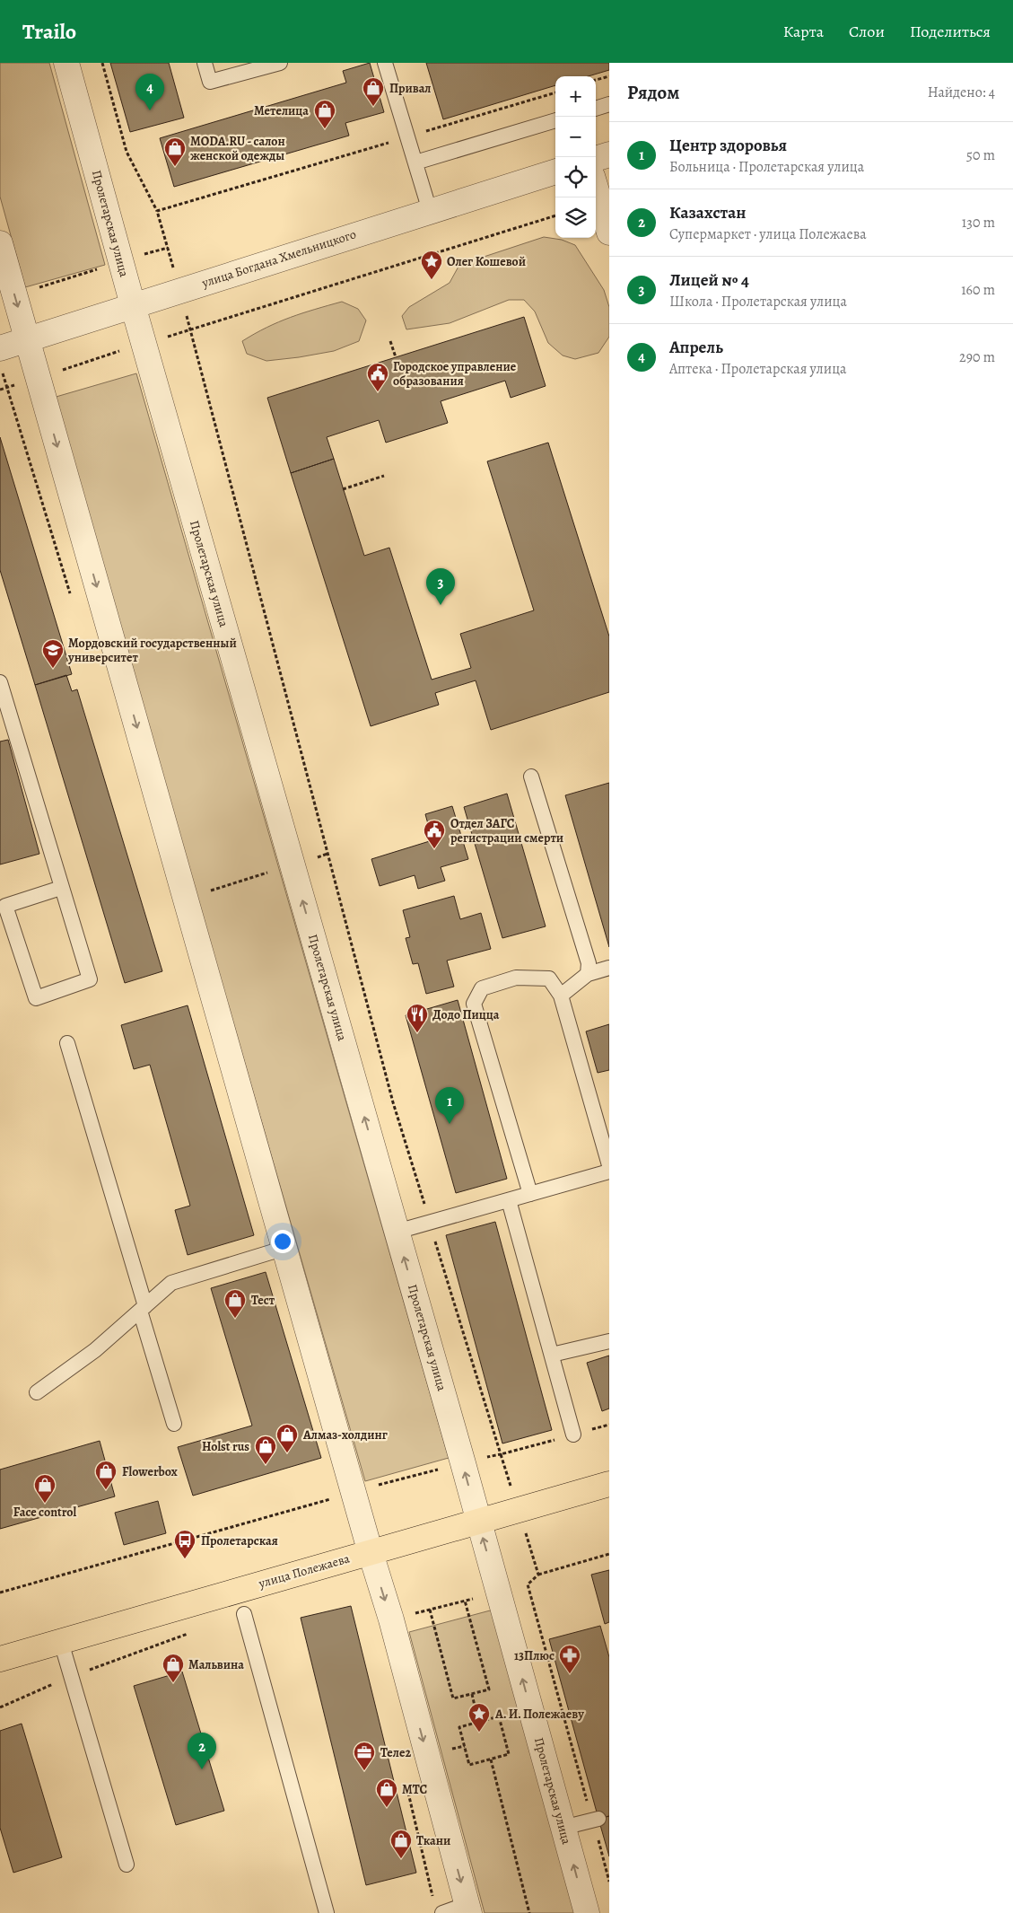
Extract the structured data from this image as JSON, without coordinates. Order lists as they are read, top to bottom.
{
  "streets": {
    "main road": ["улица Полежаева"],
    "street": ["Пролетарская улица", "улица Богдана Хмельницкого"]
  },
  "crossings": [
    ["Пролетарская улица", "улица Богдана Хмельницкого"],
    ["Пролетарская улица", "улица Полежаева"]
  ],
  "places": {
    "shop": [
      "Привал",
      "Метелица",
      "MODA.RU - салон женской одежды",
      "Тест",
      "Алмаз-холдинг",
      "Holst rus",
      "Flowerbox",
      "Face control",
      "Мальвина",
      "МТС",
      "Ткани"
    ],
    "place": ["Олег Кошевой", "А. И. Полежаеву"],
    "public building": ["Городское управление образования", "Отдел ЗАГС регистрации смерти"],
    "school or university": ["Мордовский государственный университет"],
    "restaurant": ["Додо Пицца"],
    "bus stop": ["Пролетарская"],
    "pharmacy": ["13Плюс"],
    "office": ["Теле2"]
  },
  "page": {
    "header": "Trailo",
    "nav": ["Карта", "Слои", "Поделиться"],
    "heading": ["Рядом", "Найдено: 4"],
    "pins": [
      "4",
      "3",
      "1",
      "2"
    ],
    "map_buttons": ["+", "−"],
    "list": [
      {
        "mark": "1",
        "name": "Центр здоровья",
        "note": "Больница · Пролетарская улица",
        "value": "50 m"
      },
      {
        "mark": "2",
        "name": "Казахстан",
        "note": "Супермаркет · улица Полежаева",
        "value": "130 m"
      },
      {
        "mark": "3",
        "name": "Лицей № 4",
        "note": "Школа · Пролетарская улица",
        "value": "160 m"
      },
      {
        "mark": "4",
        "name": "Апрель",
        "note": "Аптека · Пролетарская улица",
        "value": "290 m"
      }
    ]
  }
}
